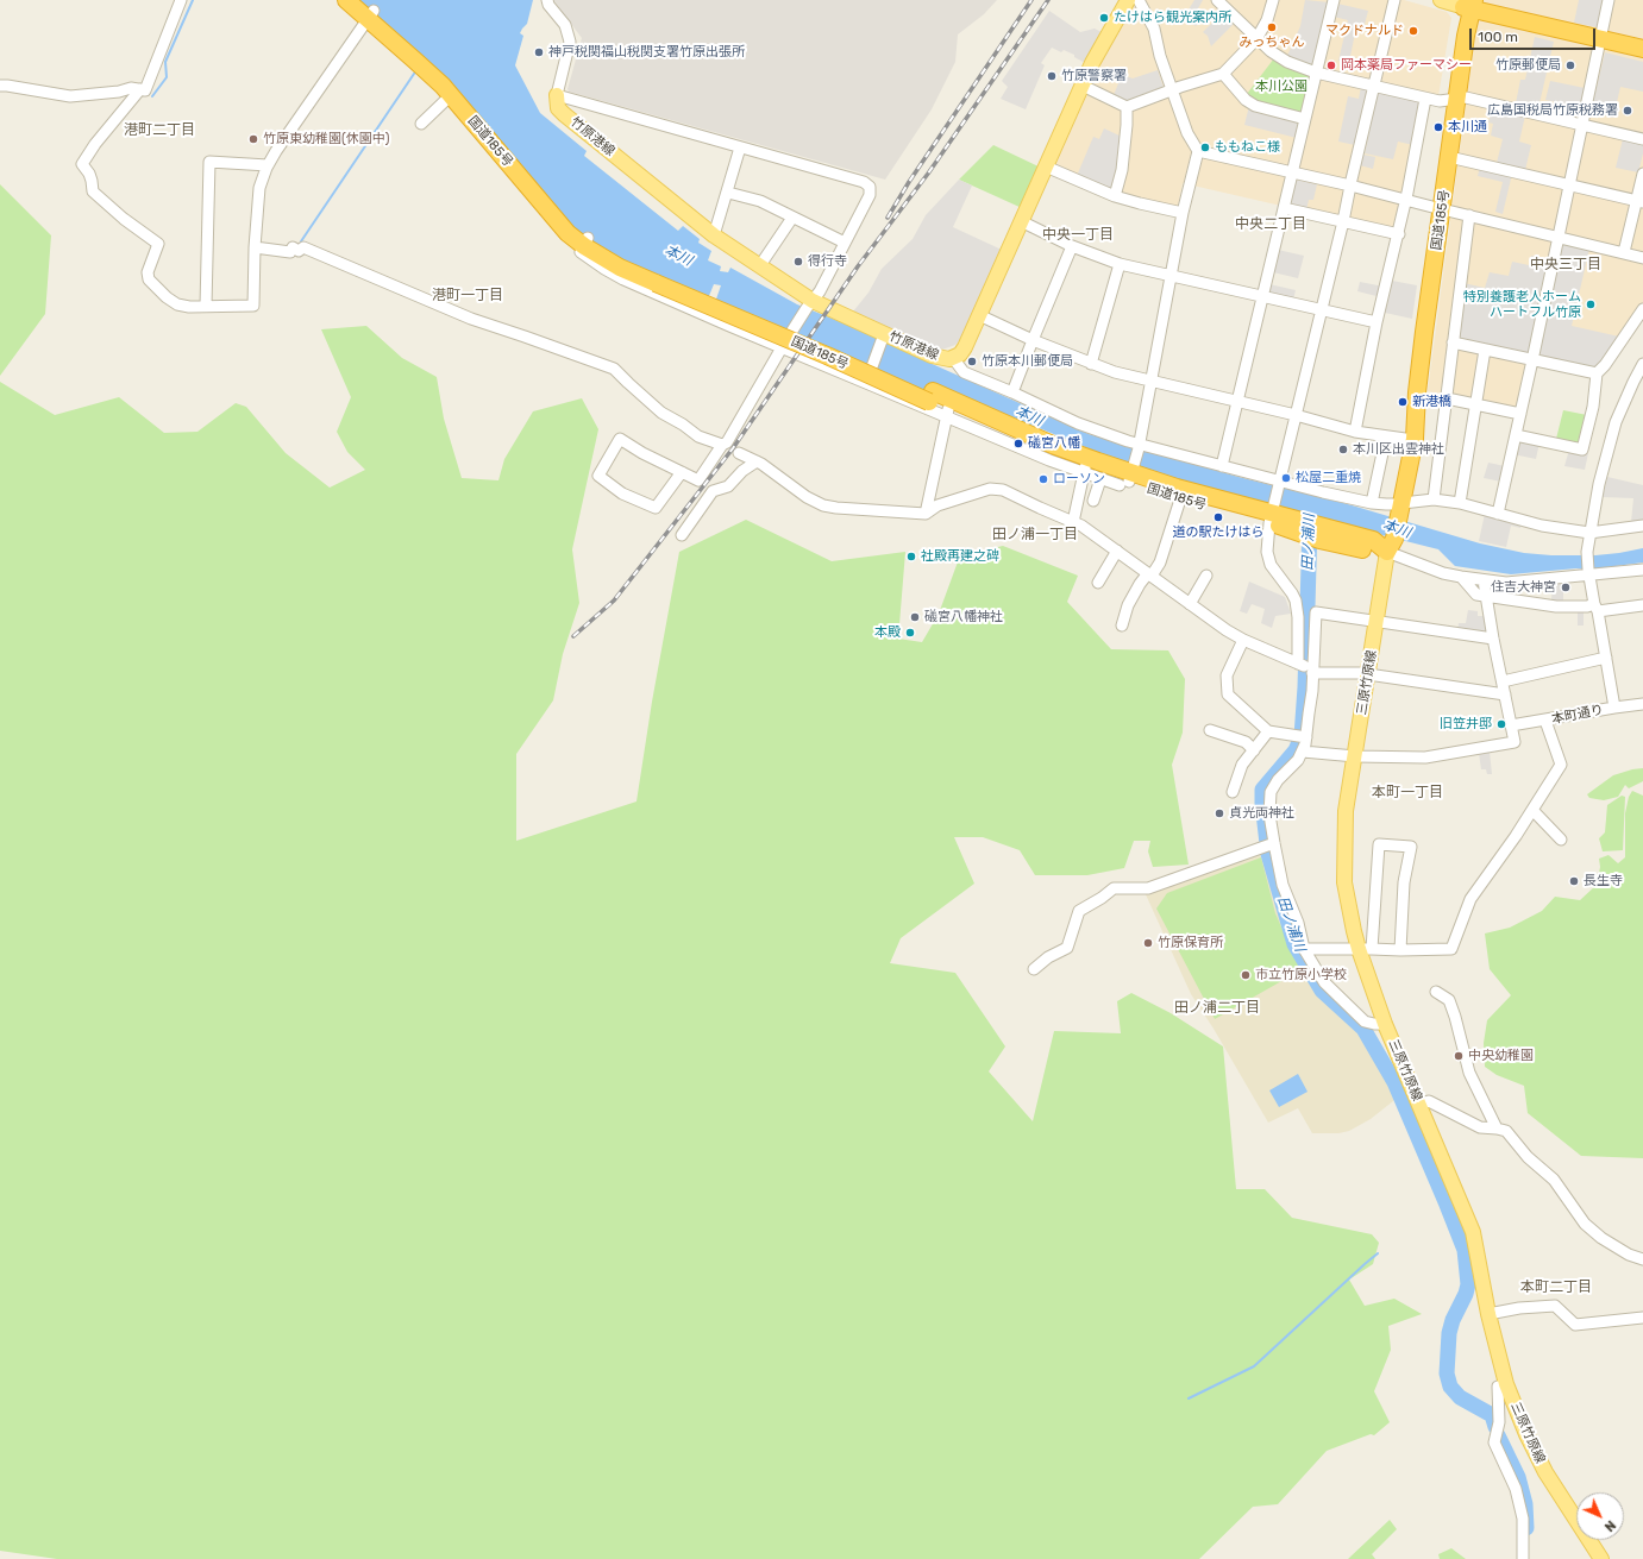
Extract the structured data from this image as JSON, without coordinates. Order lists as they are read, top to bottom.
{
  "streets": {
    "highway": ["国道185号"],
    "main road": ["竹原港線", "三原竹原線"],
    "street": ["本町通り"]
  },
  "crossings": [
    ["国道185号", "三原竹原線"]
  ],
  "districts": [
    "港町二丁目",
    "中央二丁目",
    "中央一丁目",
    "中央三丁目",
    "港町一丁目",
    "田ノ浦一丁目",
    "本町一丁目",
    "田ノ浦二丁目",
    "本町二丁目"
  ],
  "water": ["本川", "田ノ浦川"],
  "parks": ["本川公園"],
  "places": [
    "たけはら観光案内所",
    "みっちゃん",
    "マクドナルド",
    "神戸税関福山税関支署竹原出張所",
    "岡本薬局ファーマシー",
    "竹原郵便局",
    "竹原警察署",
    "広島国税局竹原税務署",
    "本川通",
    "竹原東幼稚園(休園中)",
    "ももねこ様",
    "得行寺",
    "特別養護老人ホーム ハートフル竹原",
    "竹原本川郵便局",
    "新港橋",
    "礒宮八幡",
    "本川区出雲神社",
    "松屋二重焼",
    "ローソン",
    "道の駅たけはら",
    "社殿再建之碑",
    "住吉大神宮",
    "礒宮八幡神社",
    "本殿",
    "旧笠井邸",
    "貞光両神社",
    "長生寺",
    "竹原保育所",
    "市立竹原小学校",
    "中央幼稚園"
  ],
  "scale_bar": "100 m",
  "north": "bottom right"
}
